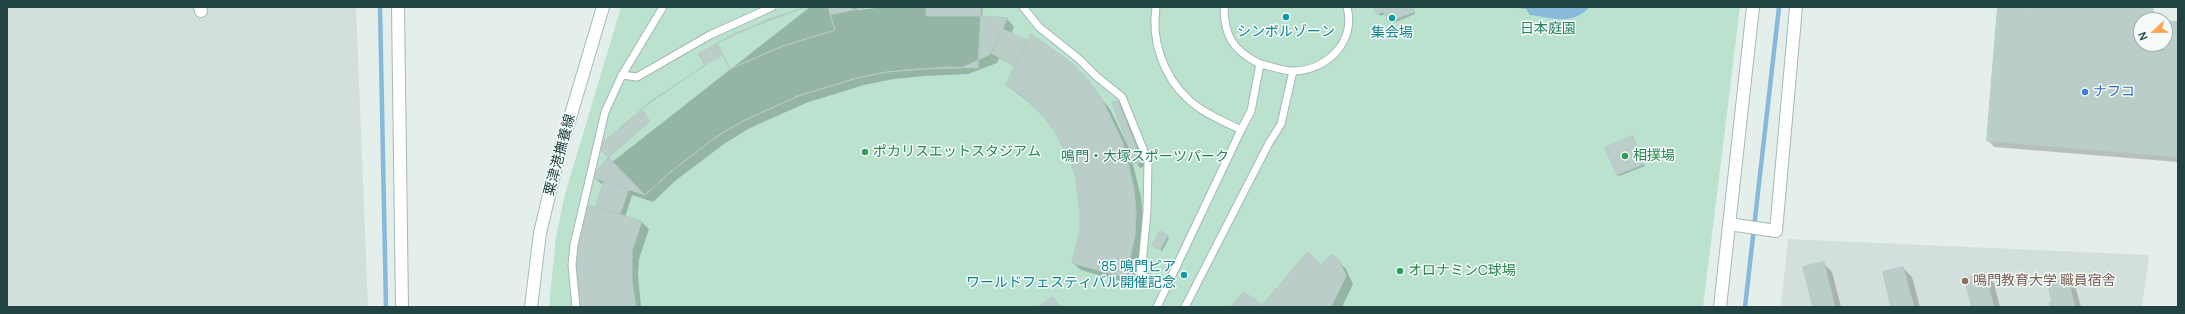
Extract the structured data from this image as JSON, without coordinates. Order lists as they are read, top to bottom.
{
  "streets": {
    "street": ["粟津港撫養線"]
  },
  "parks": ["日本庭園", "鳴門・大塚スポーツパーク"],
  "places": [
    "シンボルゾーン",
    "集会場",
    "ナフコ",
    "ポカリスエットスタジアム",
    "相撲場",
    "オロナミンC球場",
    "'85 鳴門ピア ワールドフェスティバル開催記念",
    "鳴門教育大学 職員宿舎"
  ],
  "north": "left"
}
